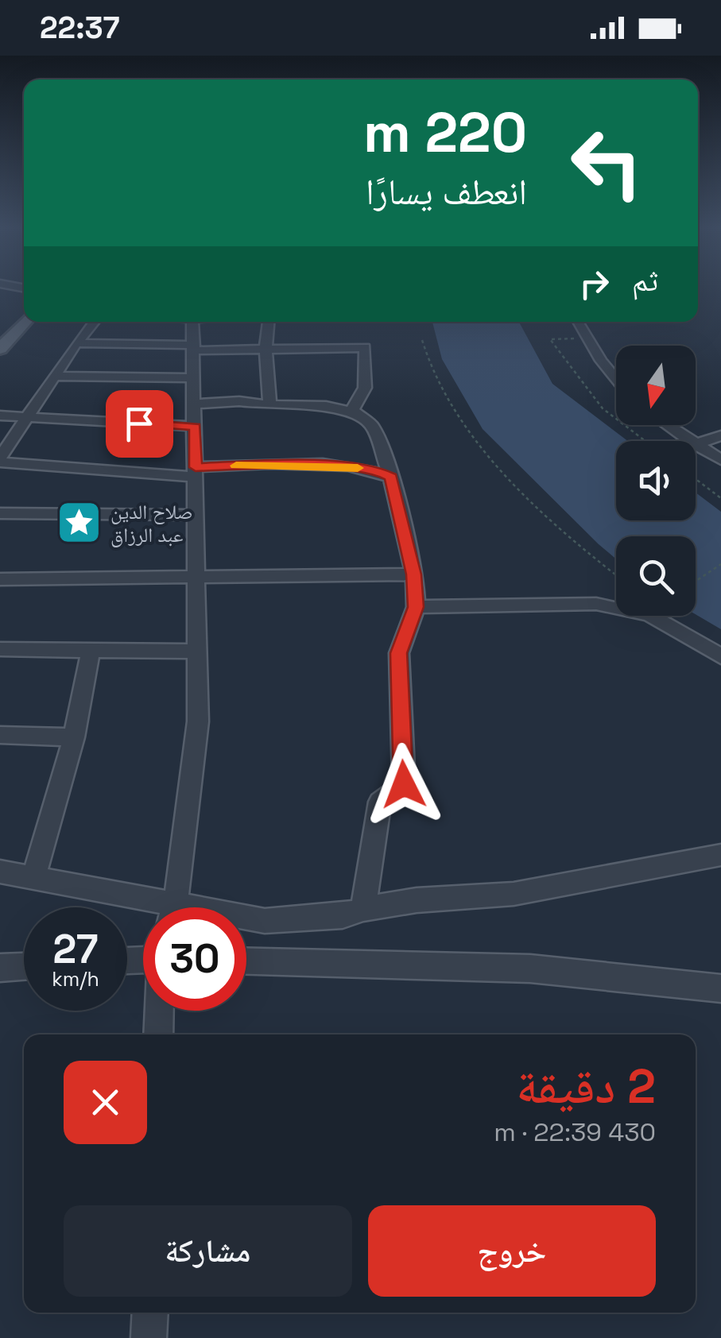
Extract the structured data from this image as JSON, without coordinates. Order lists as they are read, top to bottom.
{
  "places": {
    "place": ["صلاح الدين عبد الرزاق"]
  },
  "north": "bottom",
  "page": {
    "status": "22:37",
    "turn": ["220 m", "انعطف يسارًا"],
    "then": "ثم",
    "speed": "27 km/h",
    "limit": "30",
    "heading": ["2 دقيقة", "430 m · 22:39"],
    "buttons": ["خروج", "مشاركة"]
  }
}
